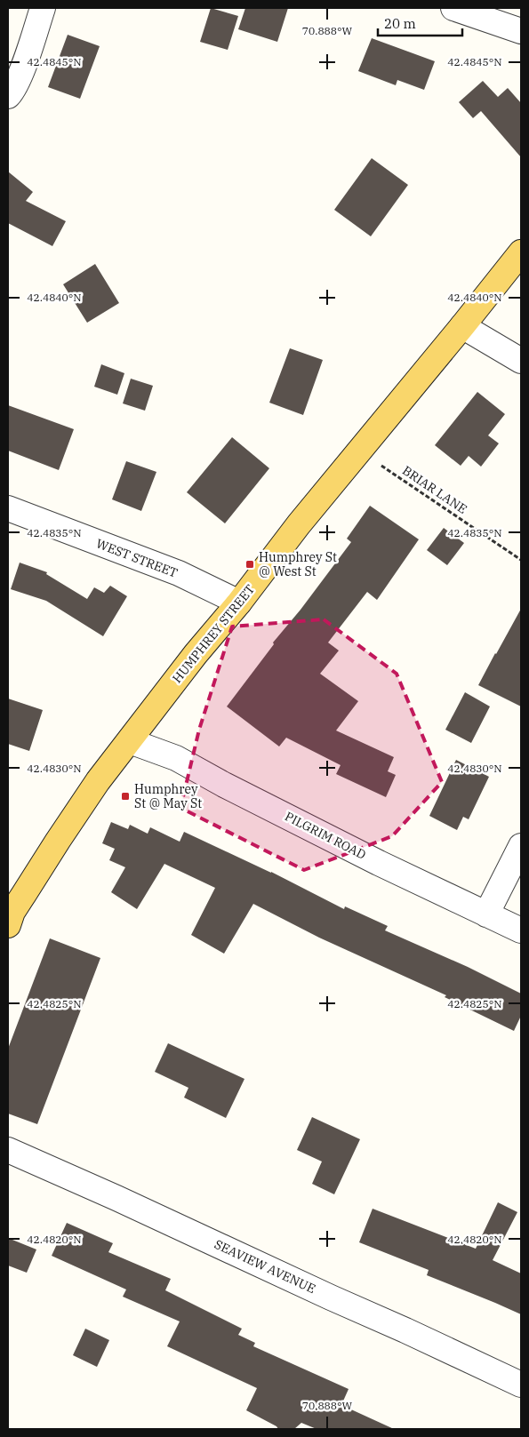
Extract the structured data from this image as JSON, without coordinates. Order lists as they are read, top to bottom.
{
  "streets": {
    "main road": ["HUMPHREY STREET"],
    "street": ["WEST STREET", "PILGRIM ROAD", "SEAVIEW AVENUE"],
    "path": ["BRIAR LANE"]
  },
  "crossings": [
    ["BRIAR LANE", "HUMPHREY STREET"],
    ["WEST STREET", "HUMPHREY STREET"],
    ["HUMPHREY STREET", "PILGRIM ROAD"]
  ],
  "places": {
    "transit": ["Humphrey St @ West St", "Humphrey St @ May St"]
  },
  "scale_bar": "20 m",
  "coordinates": [
    "70.888°W",
    "42.4845°N",
    "42.4840°N",
    "42.4835°N",
    "42.4830°N",
    "42.4825°N",
    "42.4820°N"
  ]
}
